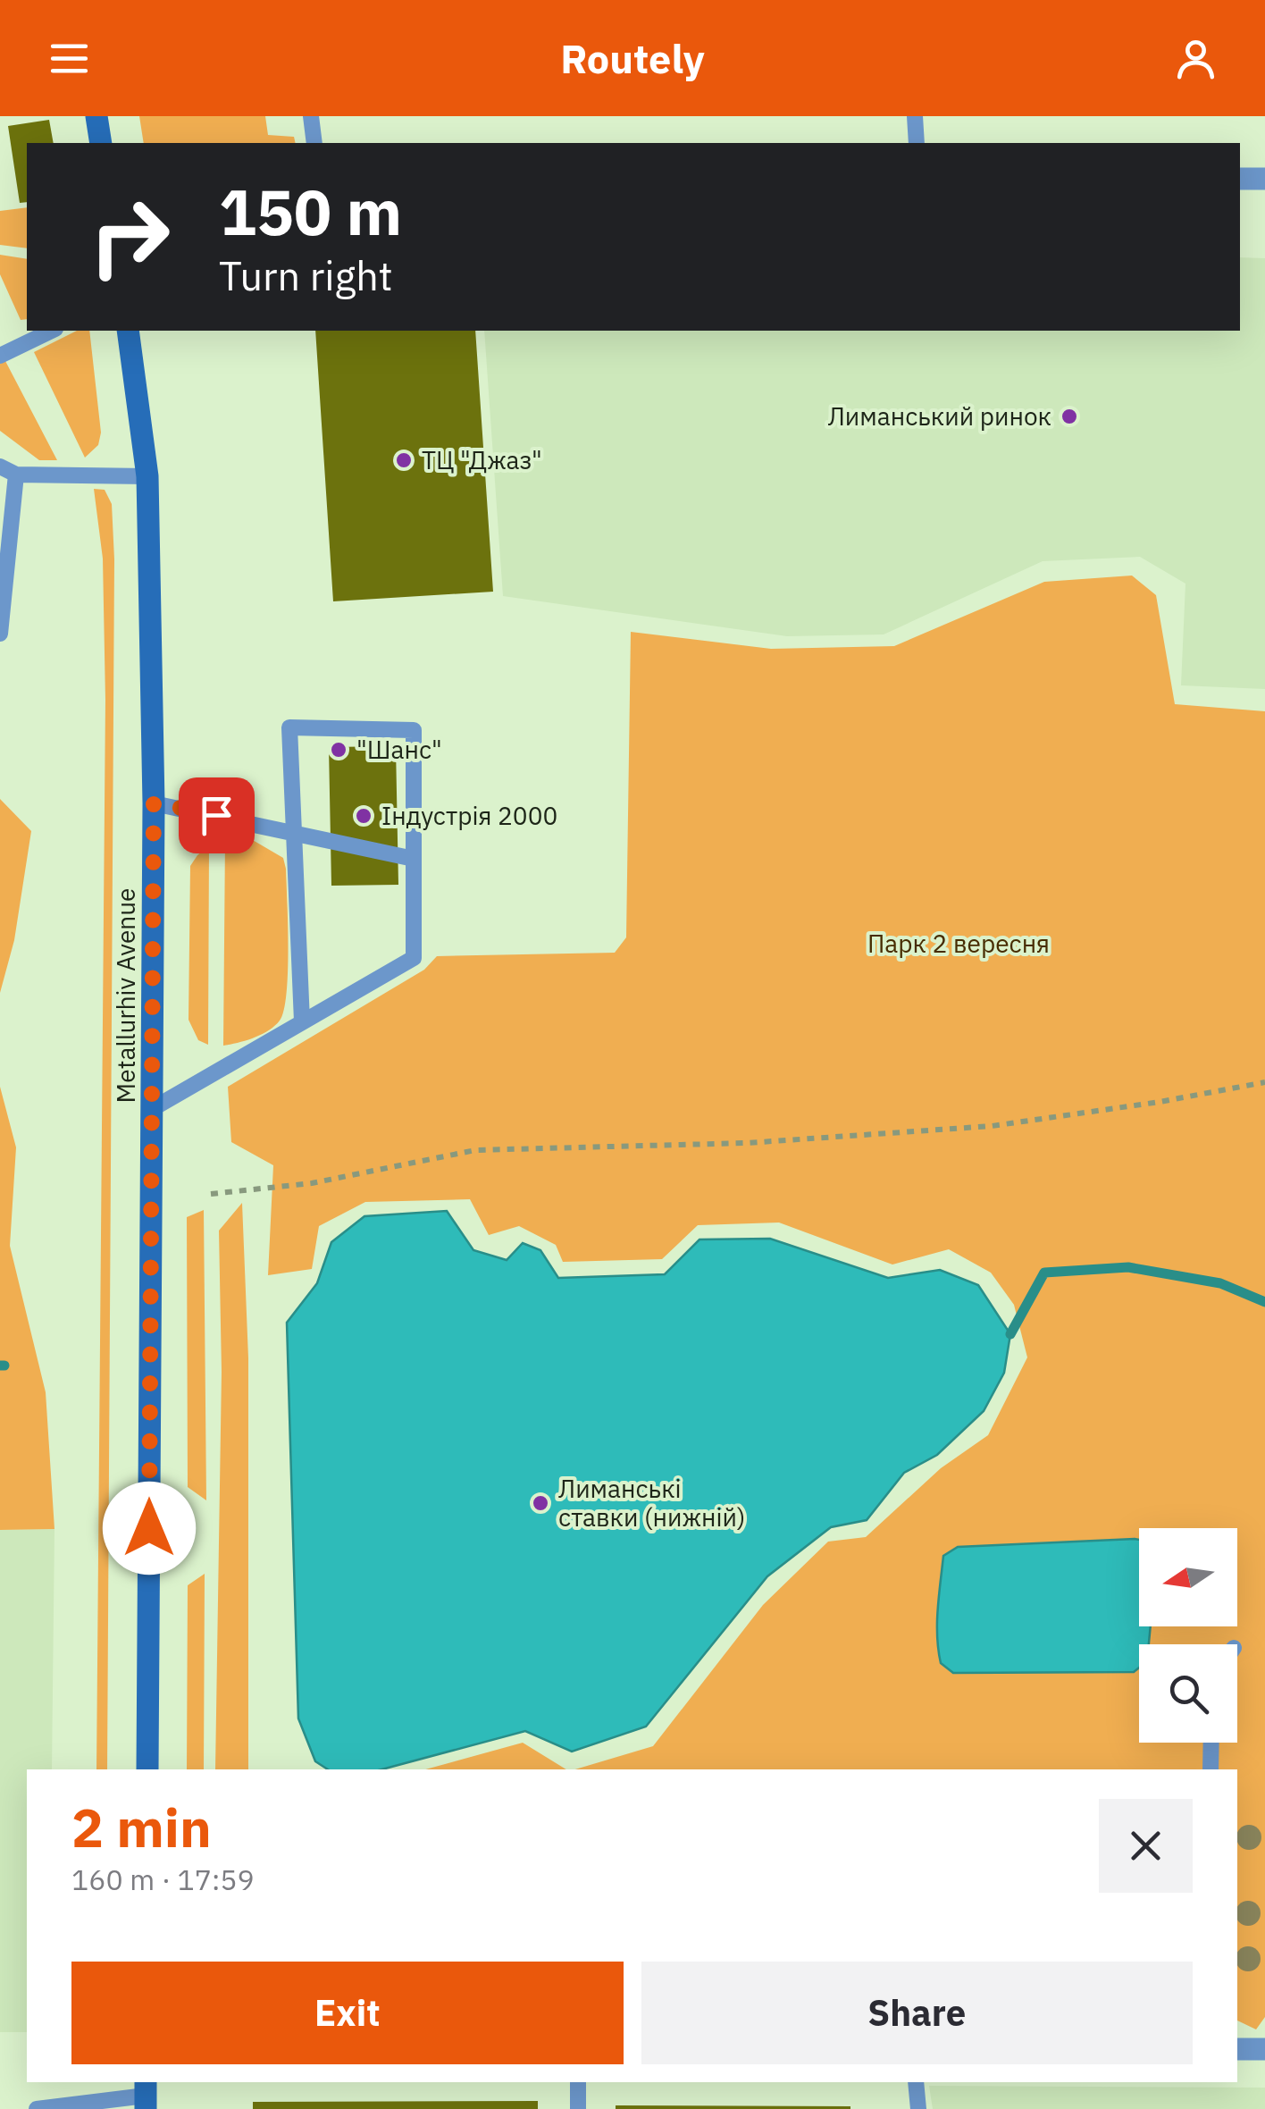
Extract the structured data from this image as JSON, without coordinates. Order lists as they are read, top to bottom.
{
  "streets": {
    "street": ["Metallurhiv Avenue"]
  },
  "parks": ["Парк 2 вересня"],
  "places": [
    "Лиманський ринок",
    "ТЦ \"Джаз\"",
    "\"Шанс\"",
    "Індустрія 2000",
    "Лиманські ставки (нижній)"
  ],
  "north": "left",
  "page": {
    "header": "Routely",
    "turn": ["150 m", "Turn right"],
    "heading": ["2 min", "160 m · 17:59"],
    "buttons": ["Exit", "Share"]
  }
}
